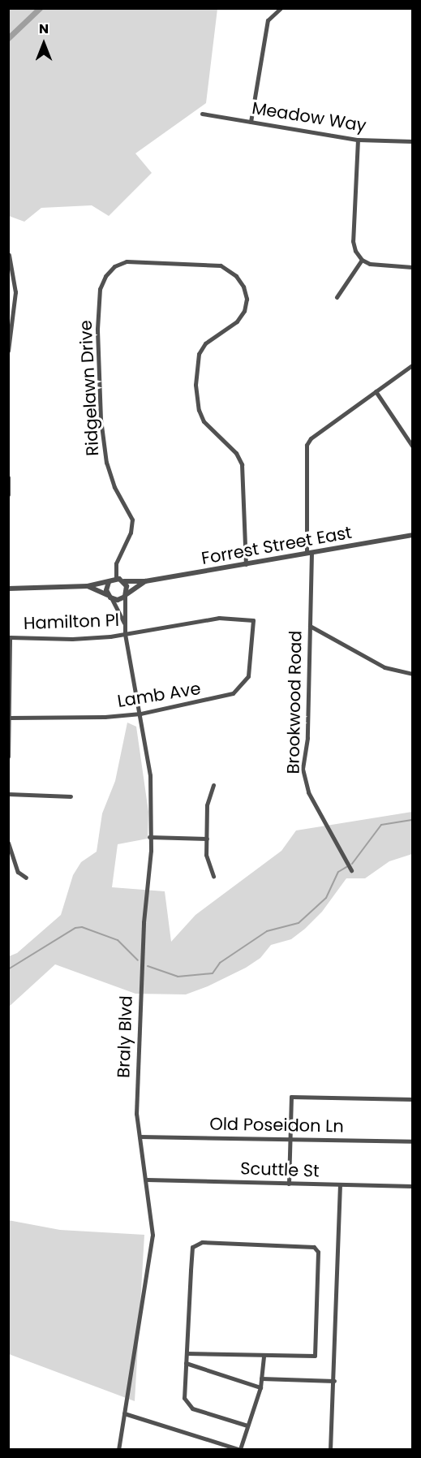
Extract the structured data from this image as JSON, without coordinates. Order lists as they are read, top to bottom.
{
  "streets": {
    "street": [
      "Meadow Way",
      "Ridgelawn Drive",
      "Forrest Street East",
      "Hamilton Pl",
      "Lamb Ave",
      "Brookwood Road",
      "Braly Blvd",
      "Old Poseidon Ln",
      "Scuttle St"
    ]
  },
  "crossings": [
    ["Ridgelawn Drive", "Forrest Street East"],
    ["Forrest Street East", "Brookwood Road"],
    ["Hamilton Pl", "Lamb Ave"],
    ["Lamb Ave", "Braly Blvd"],
    ["Braly Blvd", "Old Poseidon Ln"],
    ["Braly Blvd", "Scuttle St"]
  ],
  "north": "top"
}
